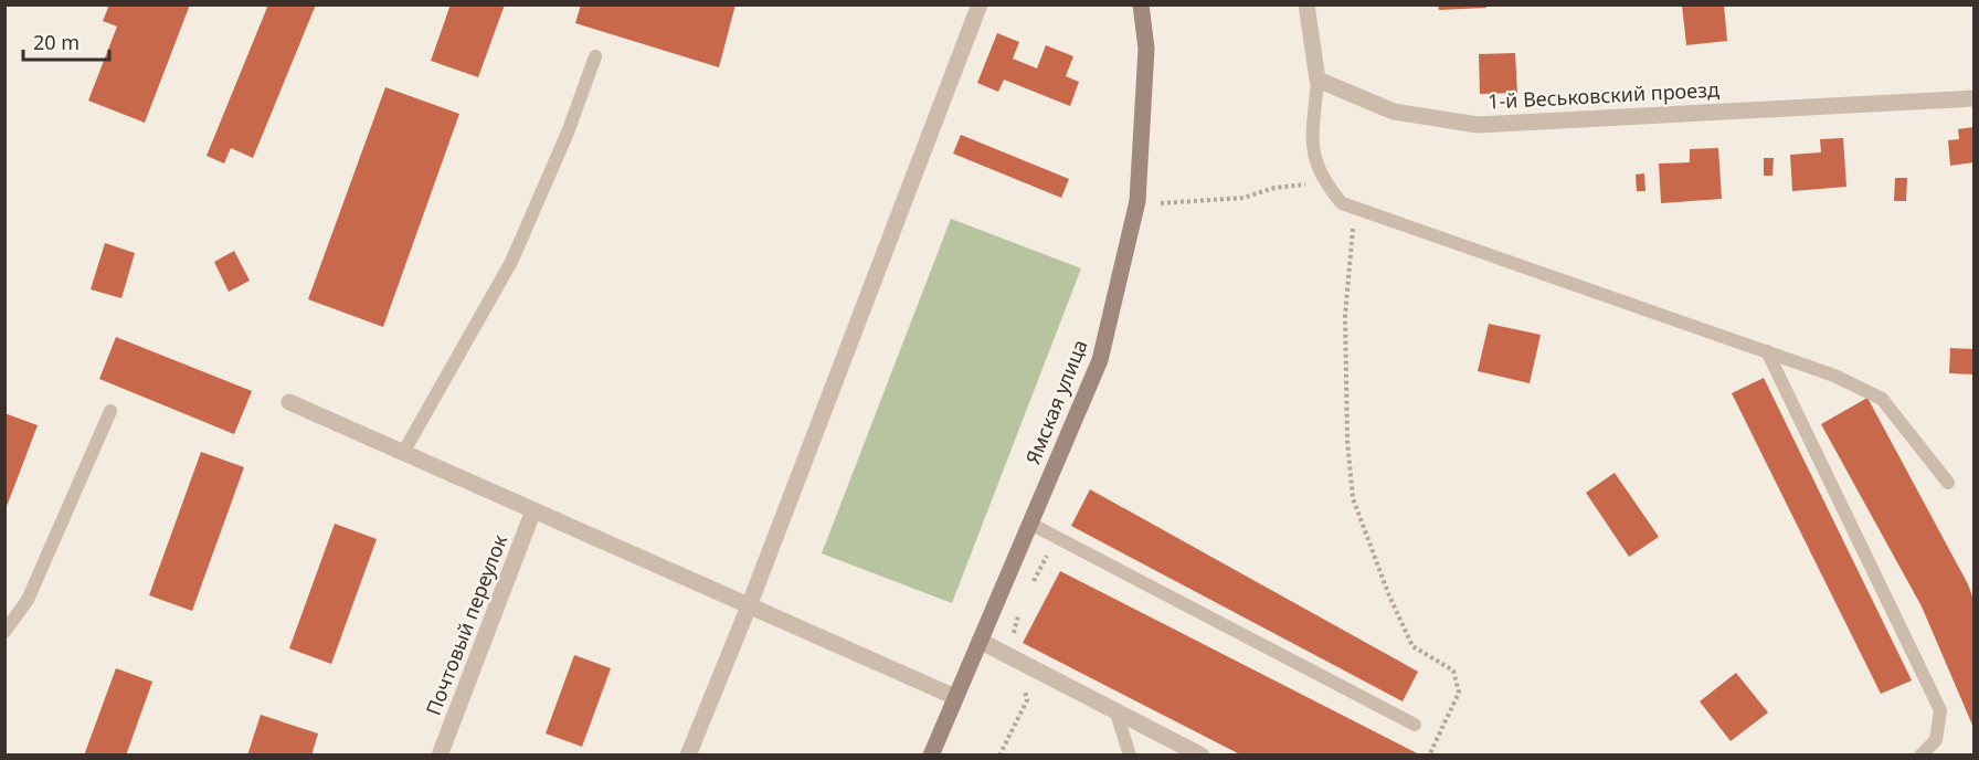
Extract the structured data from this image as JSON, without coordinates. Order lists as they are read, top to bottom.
{
  "streets": {
    "street": ["1-й Веськовский проезд", "Ямская улица", "Почтовый переулок"]
  },
  "scale_bar": "20 m"
}
